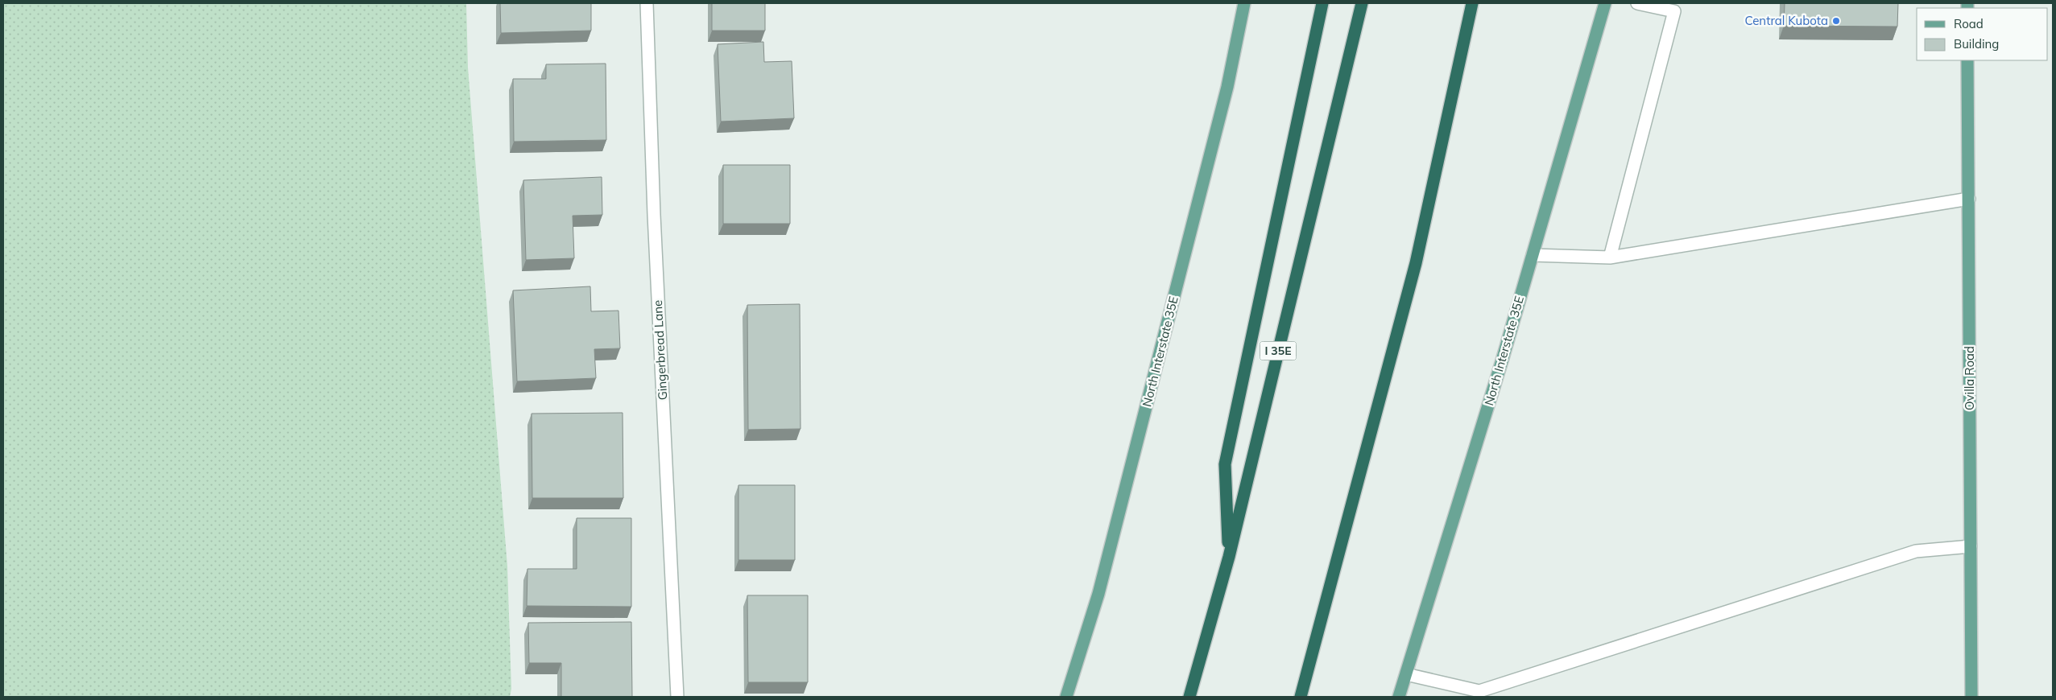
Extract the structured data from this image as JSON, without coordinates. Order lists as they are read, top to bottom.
{
  "streets": {
    "highway": ["I 35E"],
    "main road": ["North Interstate 35E", "Ovilla Road"],
    "street": ["Gingerbread Lane"]
  },
  "places": ["Central Kubota"],
  "legend": ["Road", "Building"]
}
